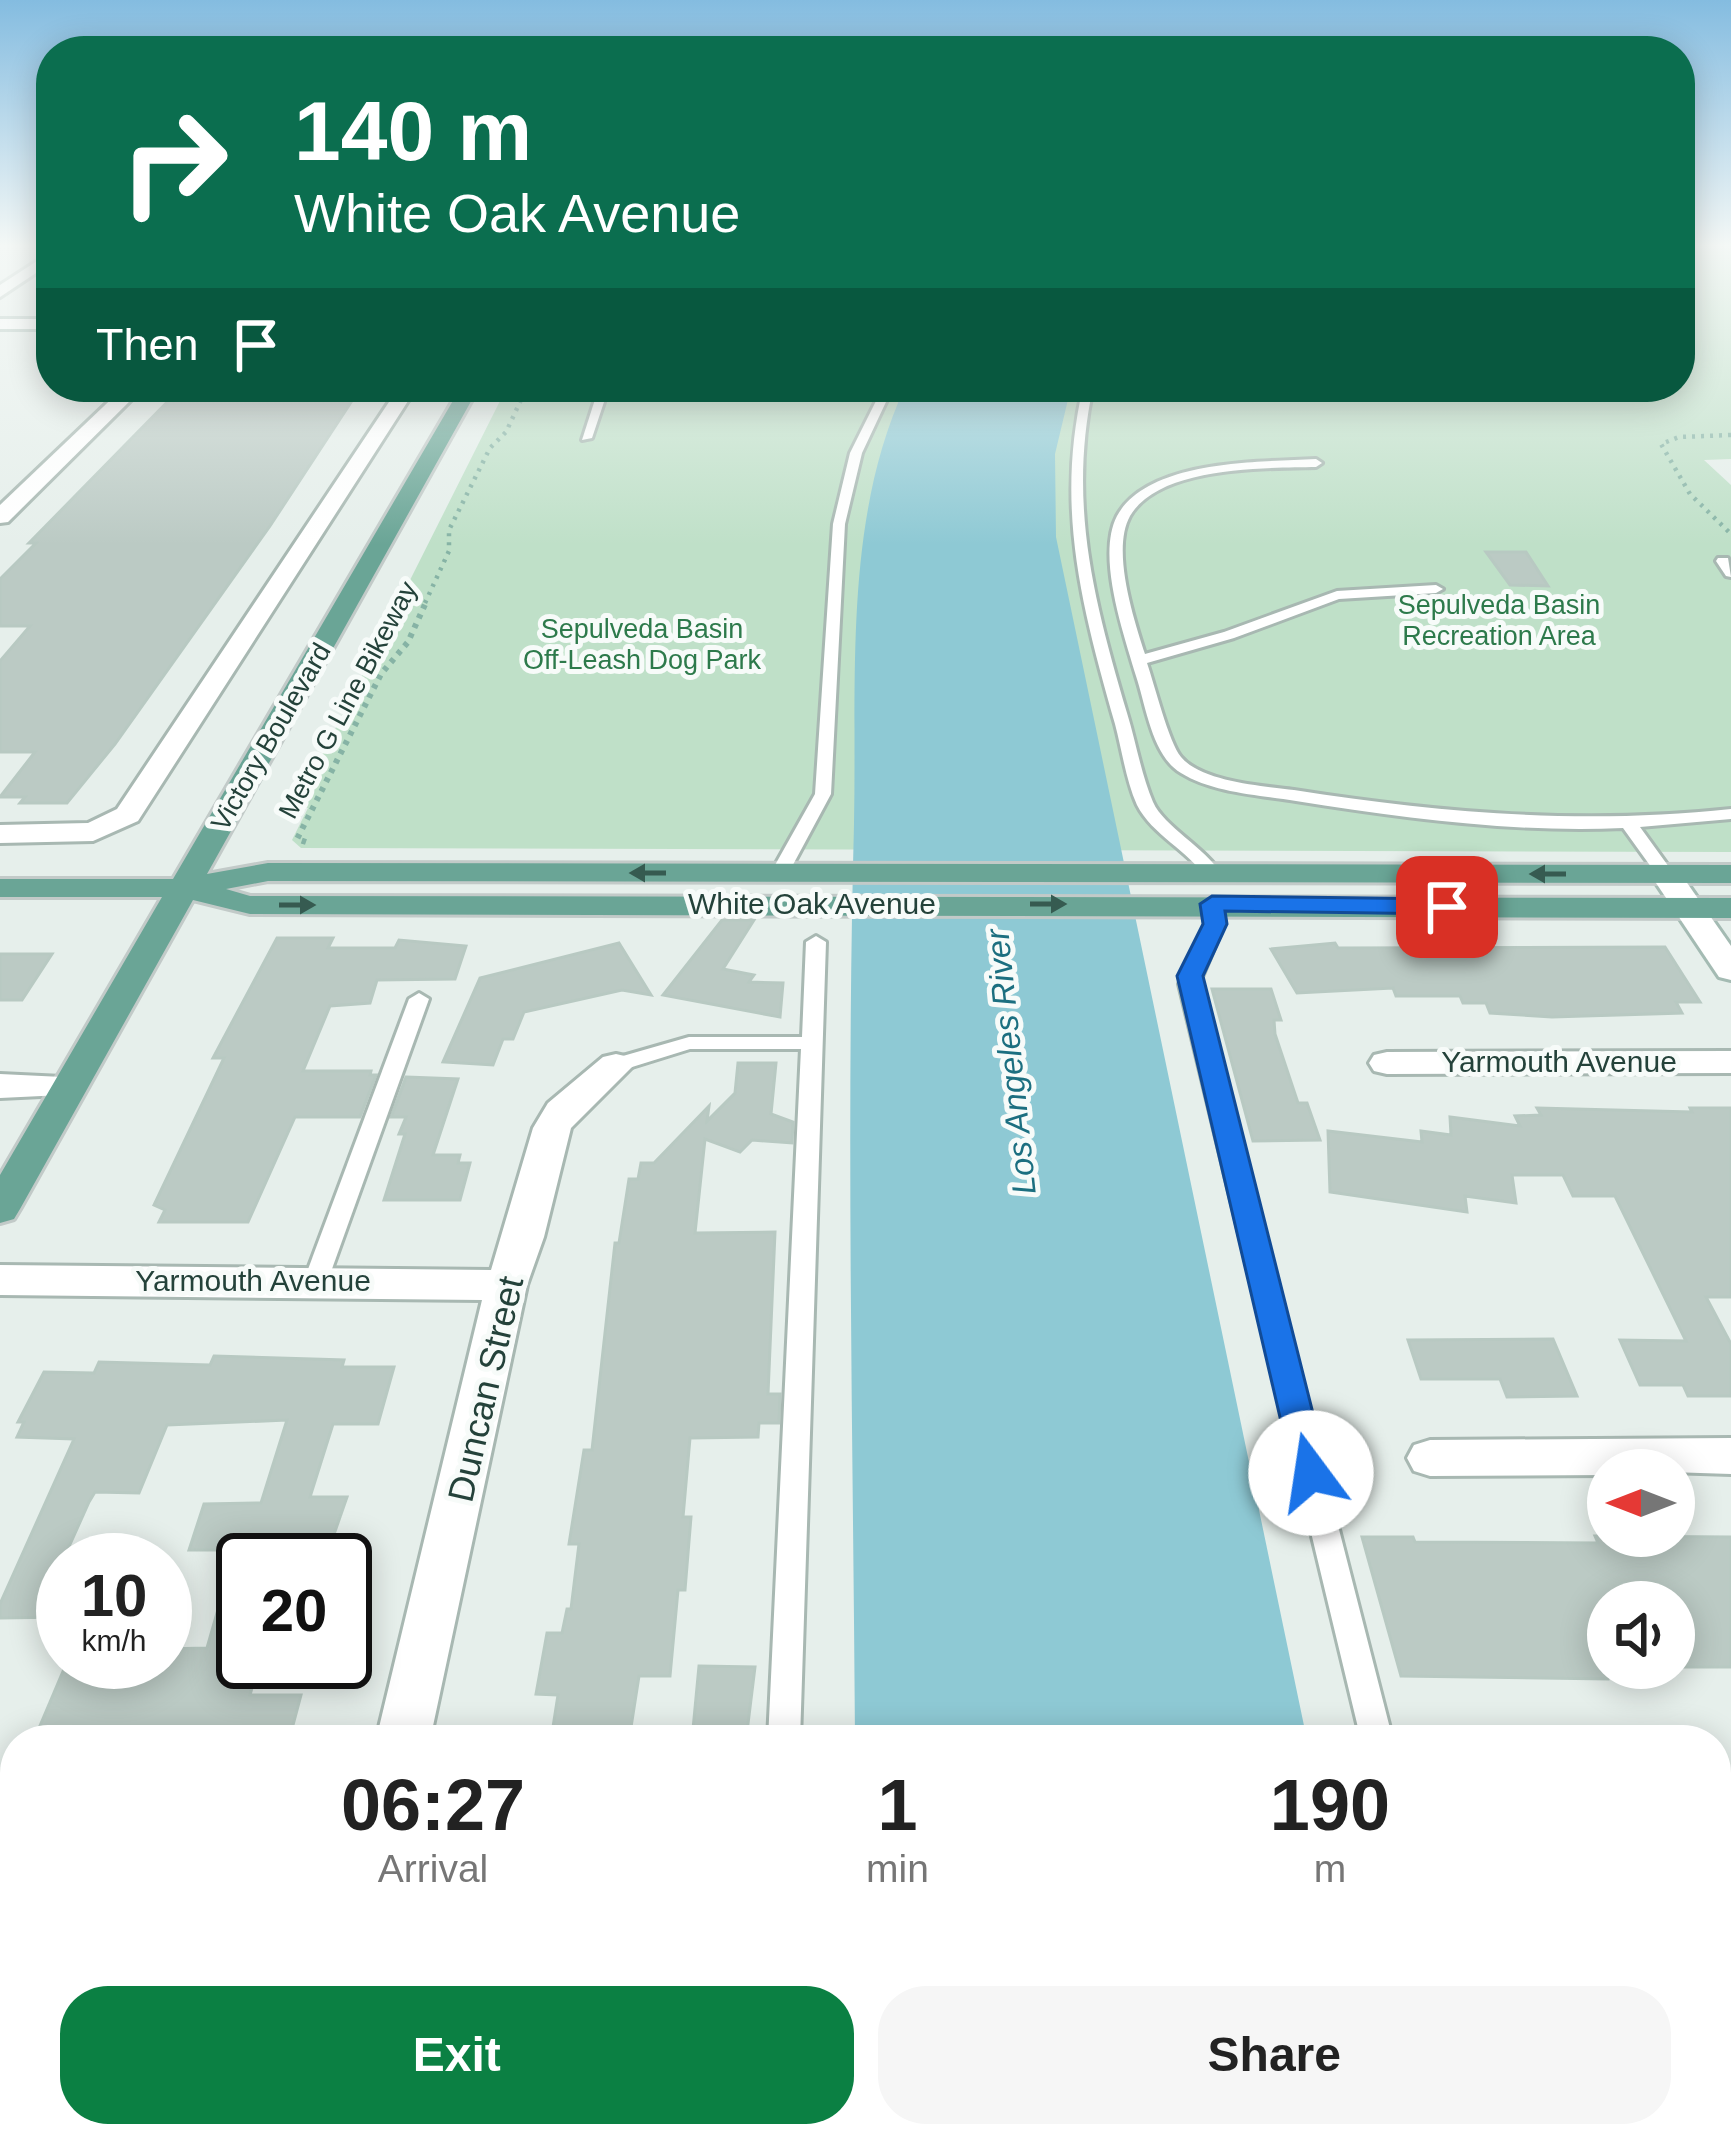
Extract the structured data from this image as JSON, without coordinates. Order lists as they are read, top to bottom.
{
  "streets": {
    "main road": ["Victory Boulevard", "White Oak Avenue"],
    "street": ["Yarmouth Avenue", "Duncan Street"],
    "path": ["Metro G Line Bikeway"]
  },
  "crossings": [
    ["Victory Boulevard", "White Oak Avenue"],
    ["Yarmouth Avenue", "Duncan Street"]
  ],
  "water": ["Los Angeles River"],
  "parks": ["Sepulveda Basin Recreation Area", "Sepulveda Basin Off-Leash Dog Park"],
  "north": "left",
  "page": {
    "turn": ["140 m", "White Oak Avenue"],
    "then": "Then",
    "speed": "10 km/h",
    "limit": "20",
    "eta": [
      "06:27",
      "Arrival",
      "1",
      "min",
      "190",
      "m"
    ],
    "buttons": ["Exit", "Share"]
  }
}
